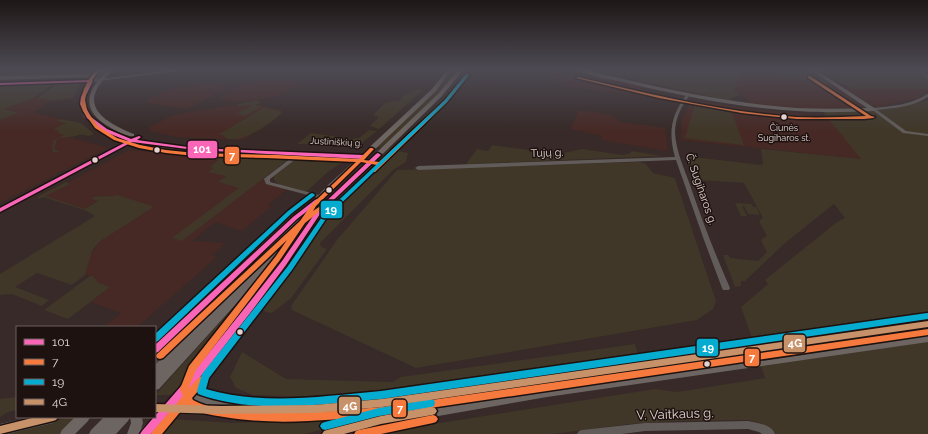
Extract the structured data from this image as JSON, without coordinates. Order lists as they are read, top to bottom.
{
  "streets": {
    "main road": ["Justiniškių g."],
    "street": ["Tujų g.", "Č. Sugiharos g.", "V. Vaitkaus g."]
  },
  "crossings": [
    ["Tujų g.", "Č. Sugiharos g."]
  ],
  "places": ["Čiunės Sugiharos st."],
  "lines": [
    "transit line 101",
    "transit line 7",
    "transit line 19",
    "transit line 4G"
  ],
  "legend": [
    "101",
    "7",
    "19",
    "4G"
  ]
}
